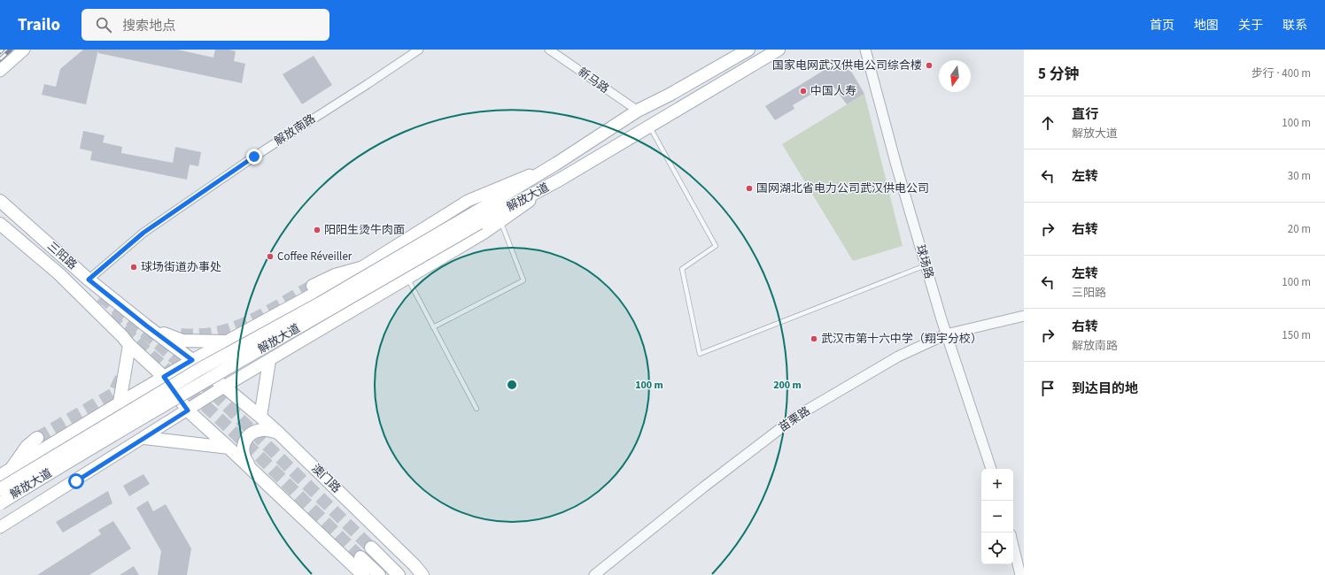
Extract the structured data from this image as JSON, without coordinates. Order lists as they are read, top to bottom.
{
  "streets": {
    "main road": ["解放大道", "三阳路", "澳门路"],
    "street": [
      "新马路",
      "解放南路",
      "球场路",
      "苗栗路"
    ]
  },
  "crossings": [
    ["新马路", "解放大道"],
    ["解放南路", "三阳路"],
    ["解放大道", "三阳路"],
    ["解放大道", "澳门路"],
    ["三阳路", "澳门路"],
    ["球场路", "苗栗路"]
  ],
  "places": [
    "国家电网武汉供电公司综合楼",
    "中国人寿",
    "国网湖北省电力公司武汉供电公司",
    "阳阳生烫牛肉面",
    "Coffee Réveiller",
    "球场街道办事处",
    "武汉市第十六中学（翔宇分校）"
  ],
  "north": "bottom",
  "page": {
    "header": "Trailo",
    "search": "搜索地点",
    "nav": [
      "首页",
      "地图",
      "关于",
      "联系"
    ],
    "heading": ["5 分钟", "步行 · 400 m"],
    "list": [
      ["直行", "解放大道", "100 m"],
      ["左转", "30 m"],
      ["右转", "20 m"],
      ["左转", "三阳路", "100 m"],
      ["右转", "解放南路", "150 m"],
      "到达目的地"
    ],
    "map_buttons": ["+", "−"]
  },
  "rings": ["100 m", "200 m"]
}
